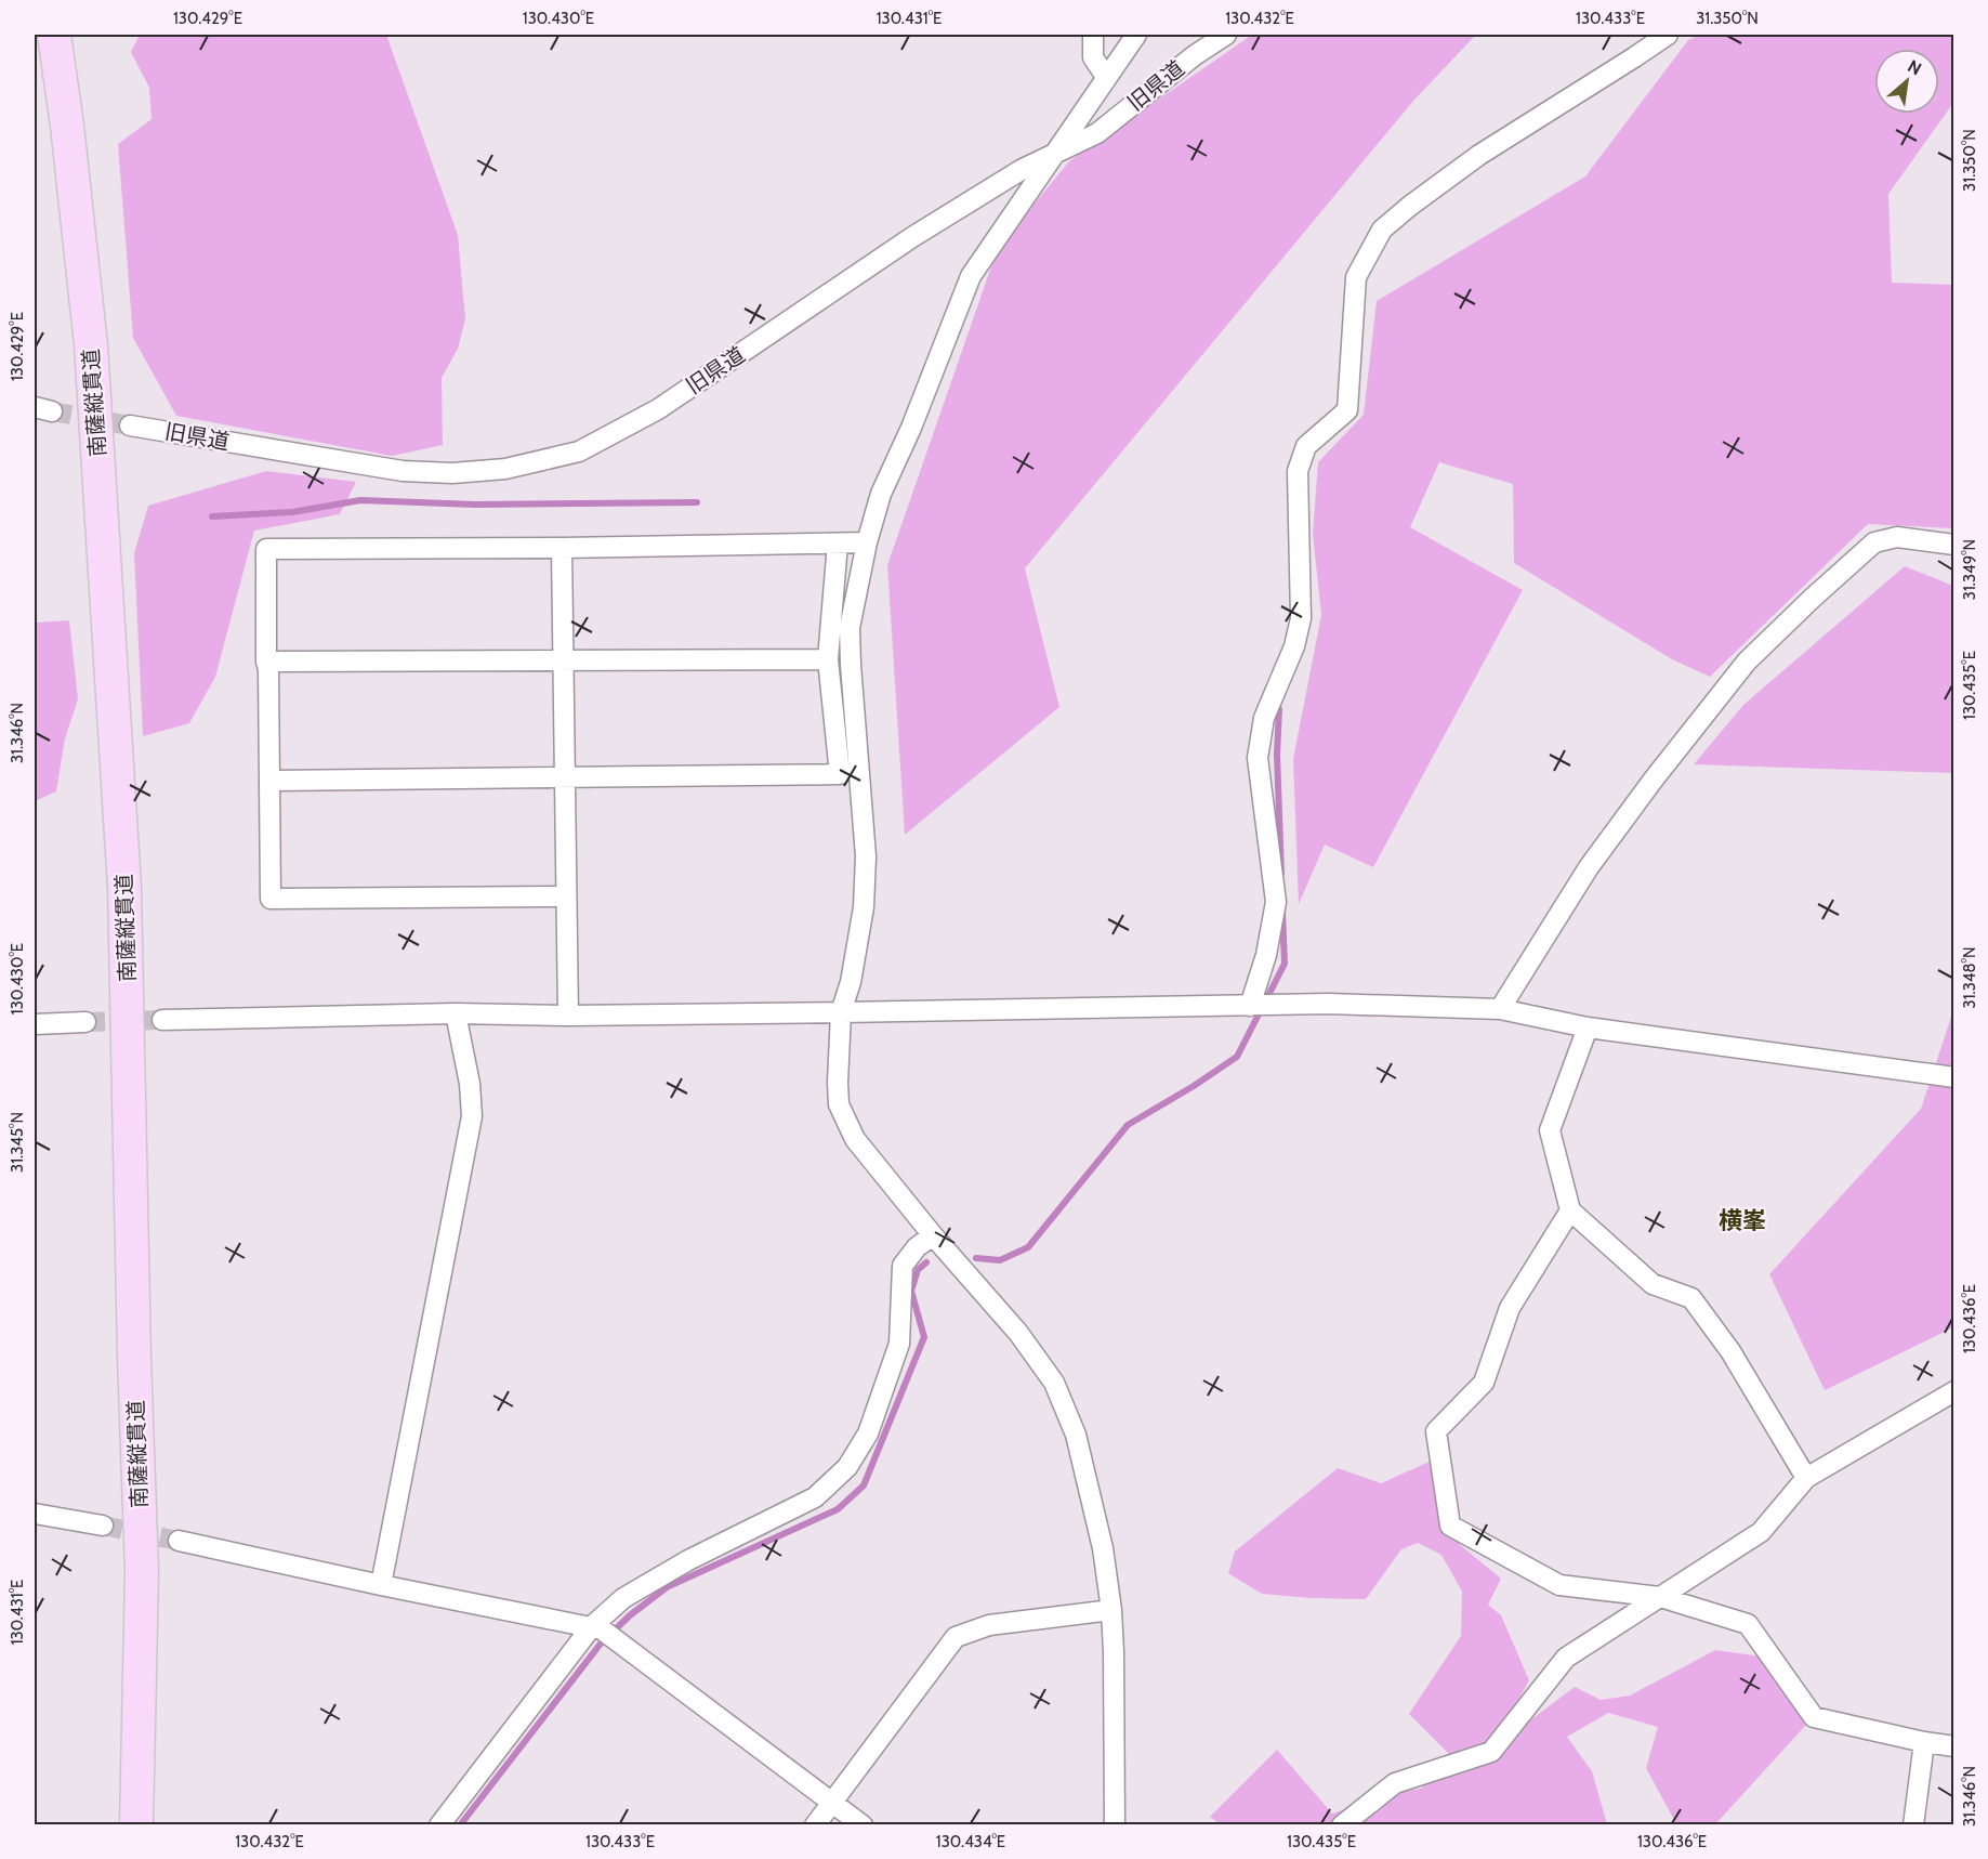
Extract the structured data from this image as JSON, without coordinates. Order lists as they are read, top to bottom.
{
  "streets": {
    "main road": ["南薩縦貫道"],
    "street": ["旧県道"]
  },
  "districts": ["横峯"],
  "north": "top right",
  "coordinates": [
    "130.429°E",
    "130.430°E",
    "130.431°E",
    "130.432°E",
    "130.433°E",
    "31.350°N",
    "31.349°N",
    "130.435°E",
    "31.346°N",
    "31.348°N",
    "31.345°N",
    "130.436°E",
    "130.434°E"
  ]
}
